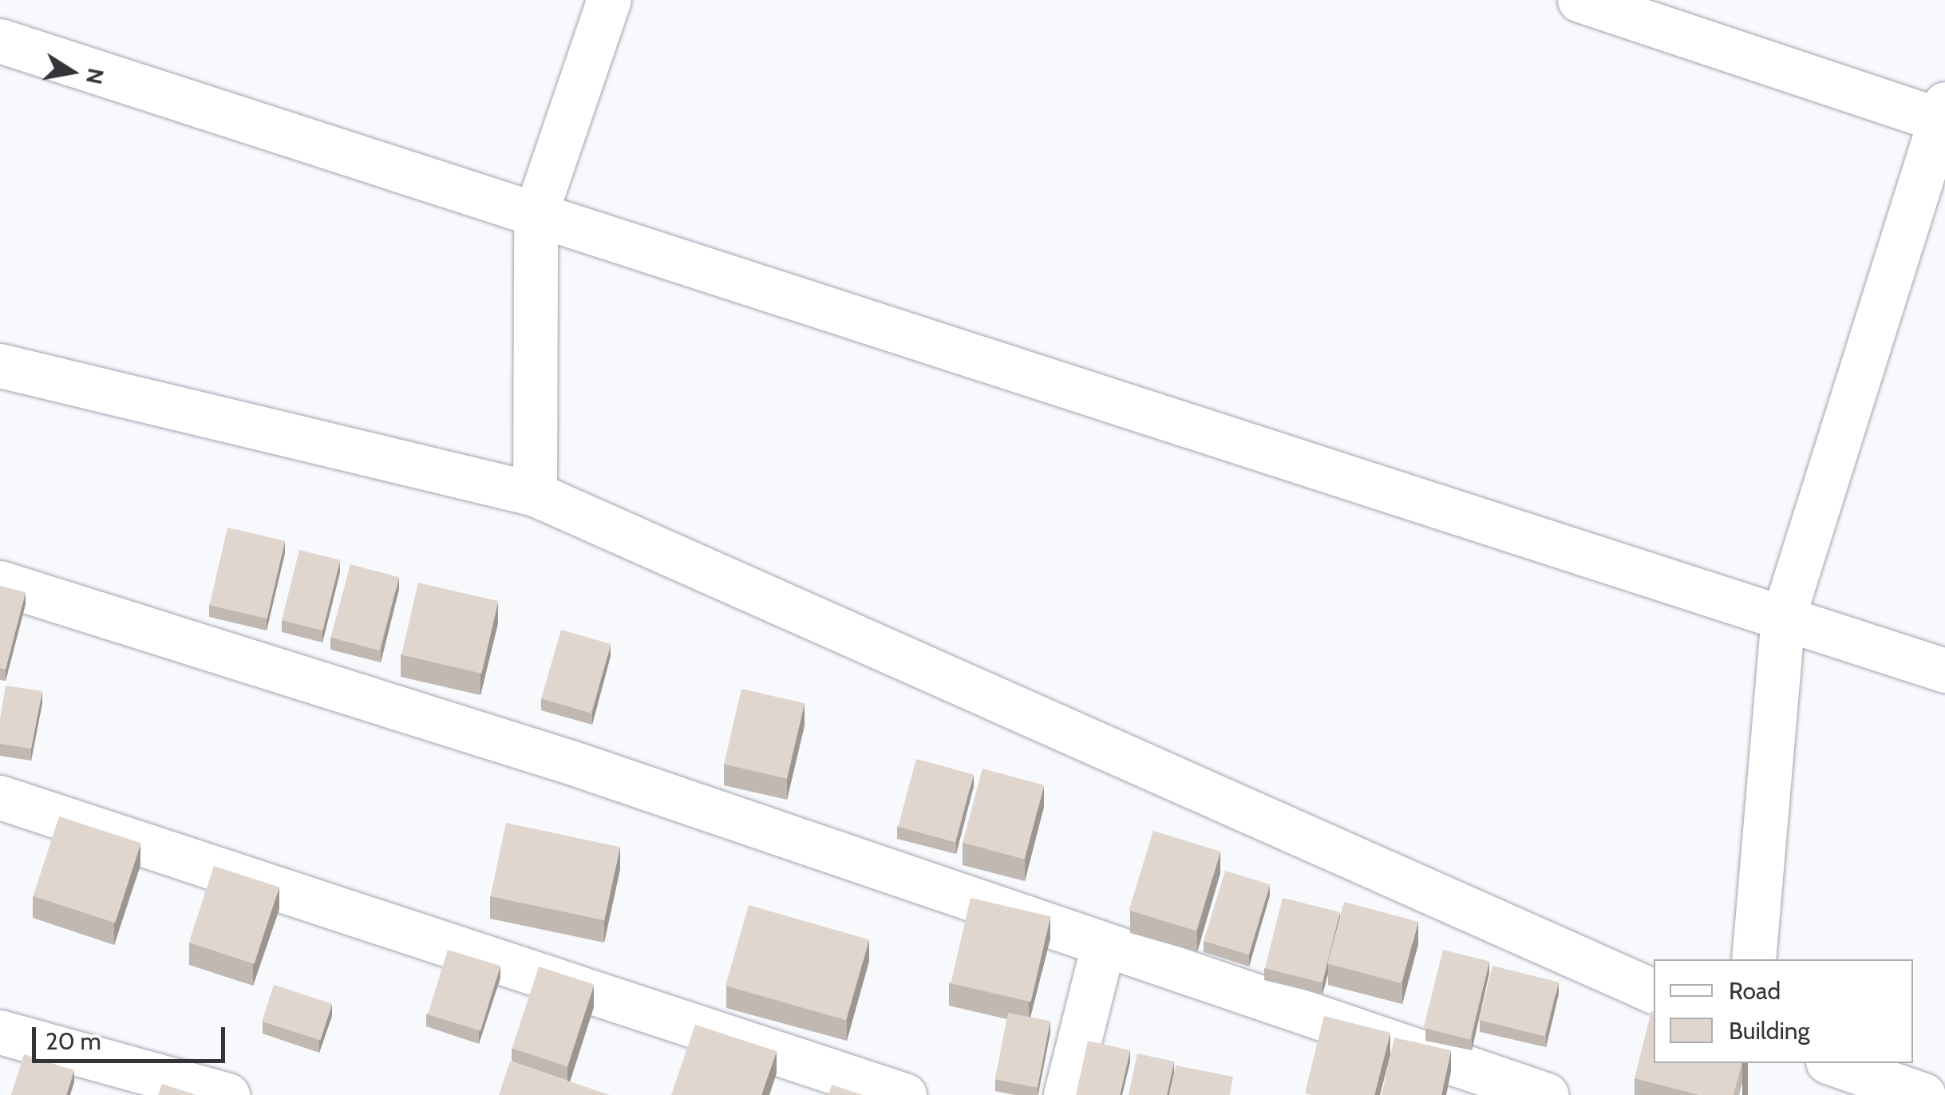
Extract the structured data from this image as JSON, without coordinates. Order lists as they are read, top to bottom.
{
  "legend": ["Road", "Building"],
  "scale_bar": "20 m",
  "north": "right"
}
